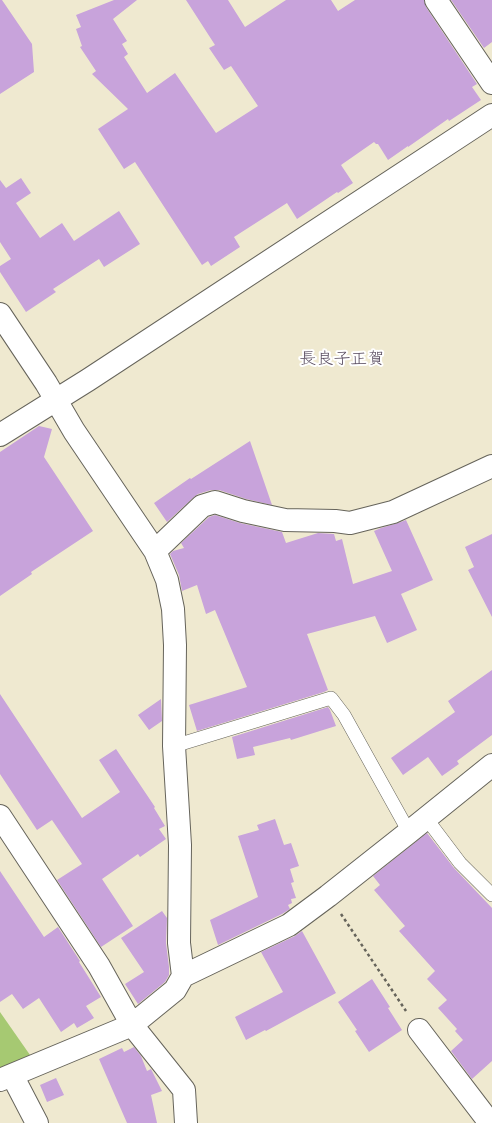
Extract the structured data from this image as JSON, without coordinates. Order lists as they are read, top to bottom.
{
  "districts": ["長良子正賀"]
}
